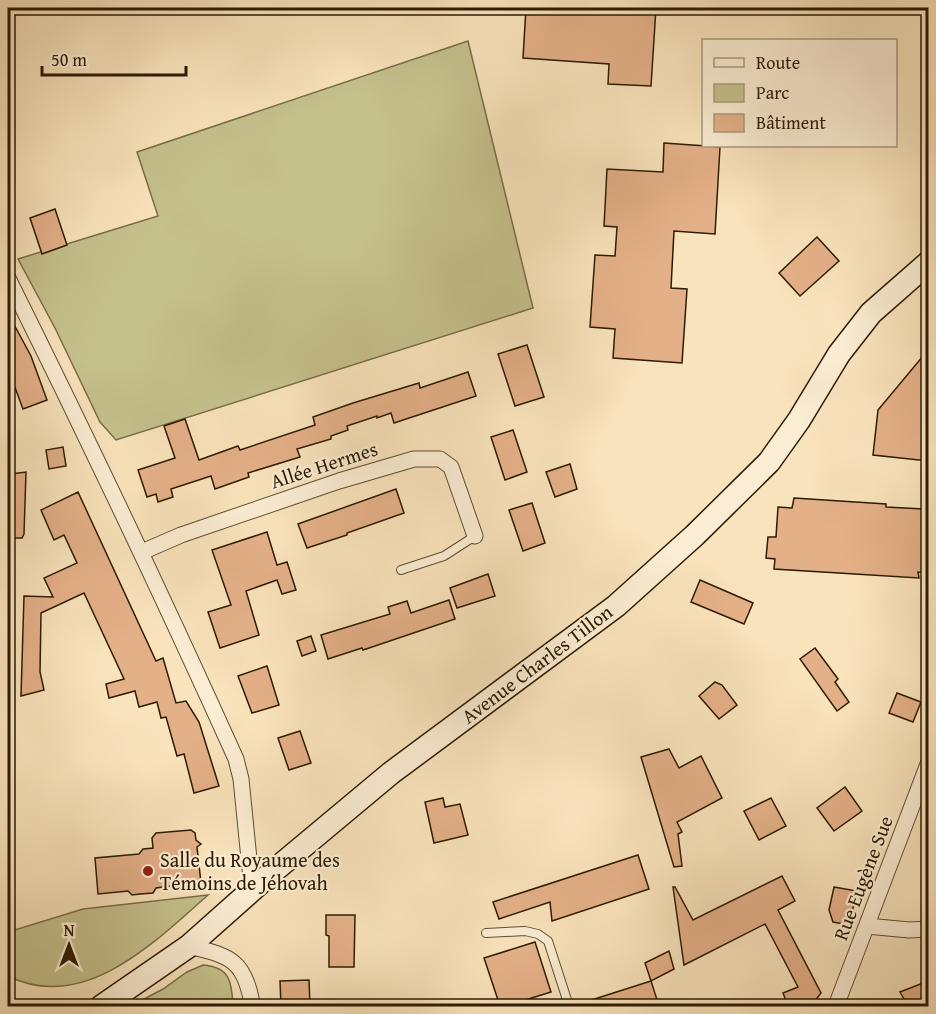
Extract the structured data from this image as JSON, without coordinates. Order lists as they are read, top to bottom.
{
  "streets": {
    "street": ["Allée Hermes", "Avenue Charles Tillon", "Rue Eugène Sue"]
  },
  "places": ["Salle du Royaume des Témoins de Jéhovah"],
  "legend": ["Route", "Parc", "Bâtiment"],
  "scale_bar": "50 m",
  "north": "top"
}
